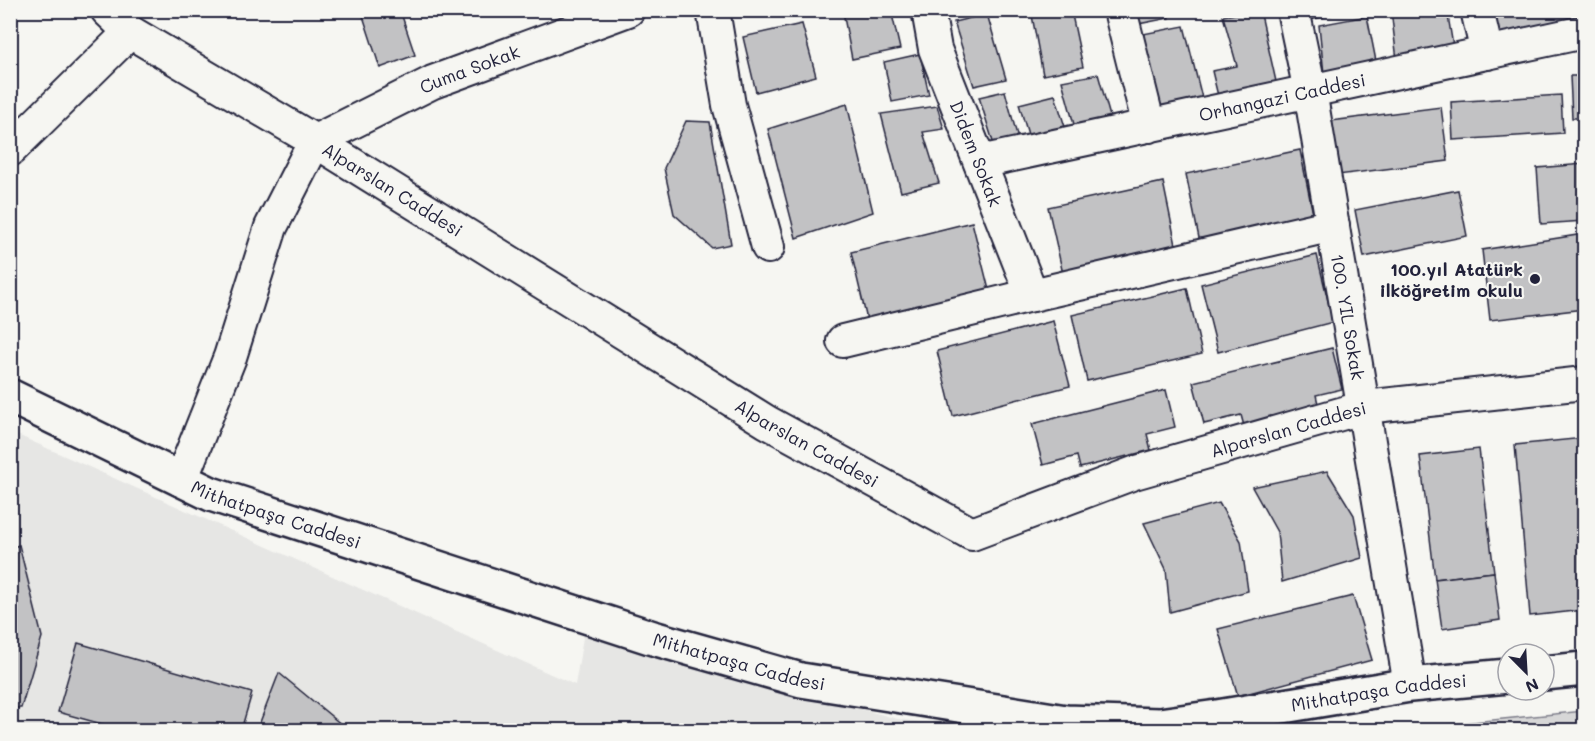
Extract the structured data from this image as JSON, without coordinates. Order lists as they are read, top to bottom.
{
  "streets": {
    "street": [
      "Cuma Sokak",
      "Orhangazi Caddesi",
      "Didem Sokak",
      "Alparslan Caddesi",
      "100. YIL Sokak",
      "Mithatpaşa Caddesi"
    ]
  },
  "crossings": [
    ["Cuma Sokak", "Alparslan Caddesi"],
    ["Orhangazi Caddesi", "Didem Sokak"],
    ["Orhangazi Caddesi", "100. YIL Sokak"],
    ["Alparslan Caddesi", "100. YIL Sokak"],
    ["100. YIL Sokak", "Mithatpaşa Caddesi"]
  ],
  "places": ["100.yıl Atatürk ilköğretim okulu"],
  "north": "bottom right"
}
